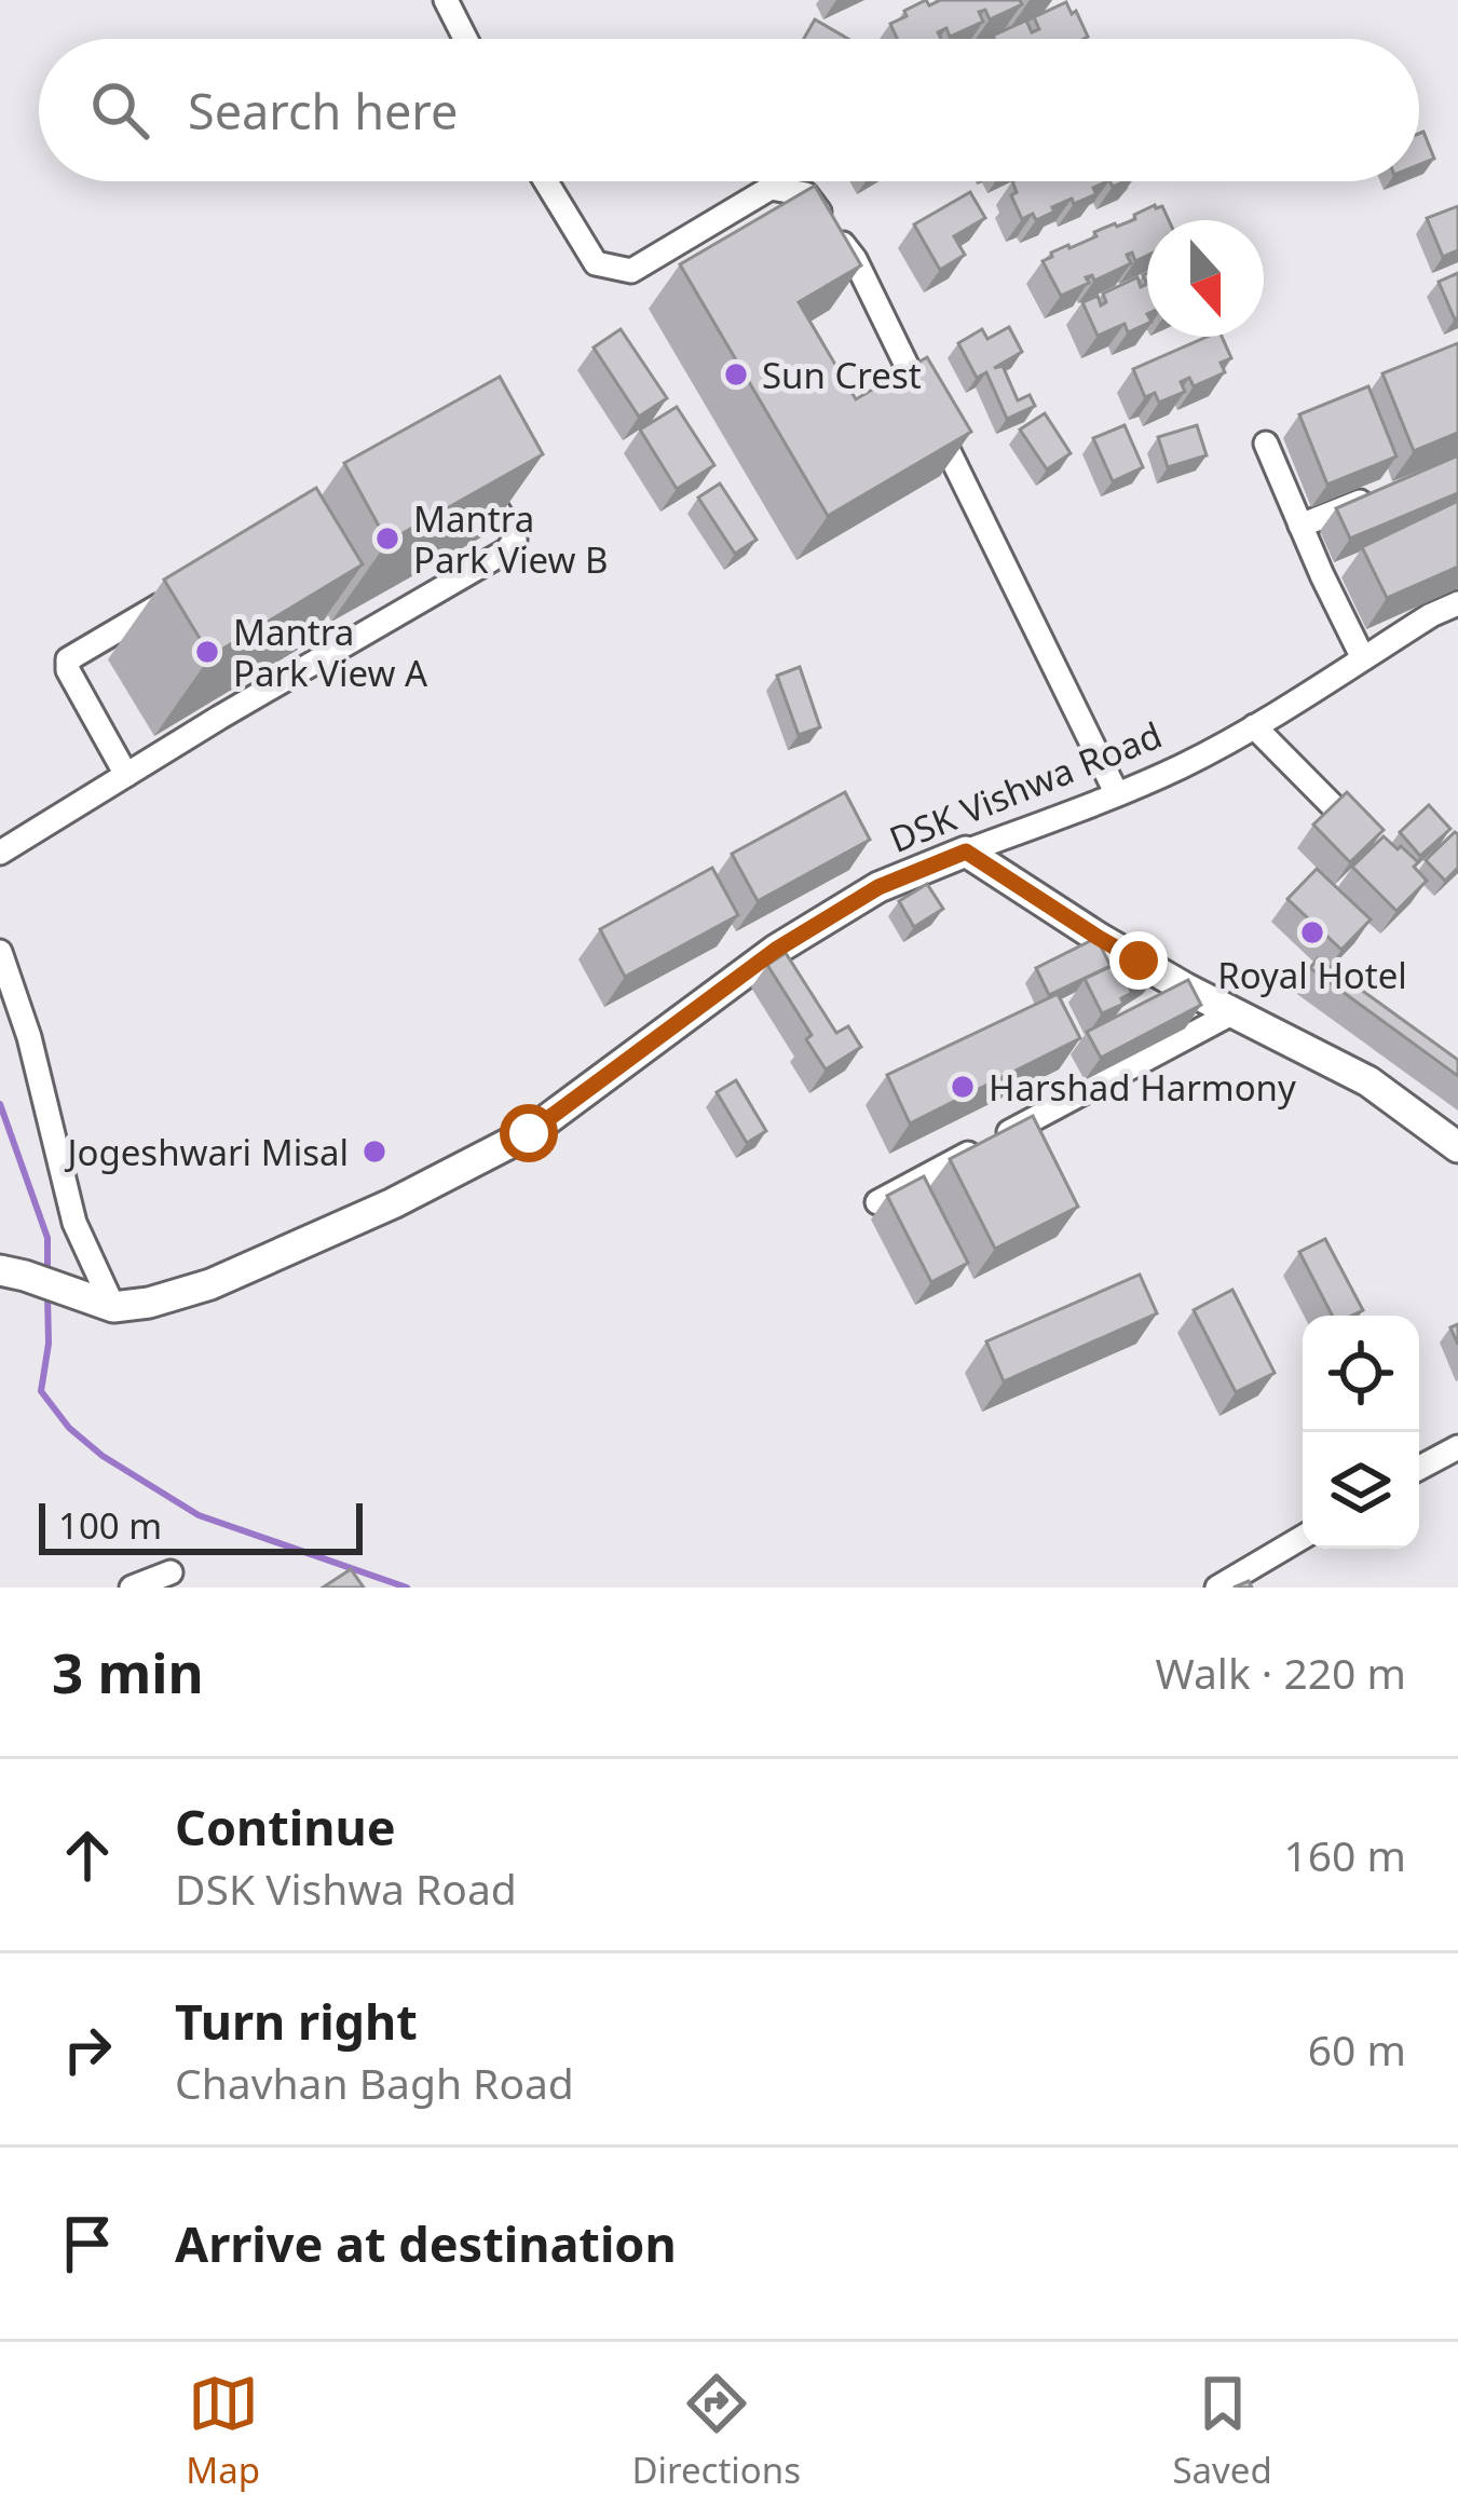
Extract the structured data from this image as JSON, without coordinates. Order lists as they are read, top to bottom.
{
  "streets": {
    "street": ["DSK Vishwa Road"]
  },
  "places": [
    "Sun Crest",
    "Mantra Park View B",
    "Mantra Park View A",
    "Royal Hotel",
    "Harshad Harmony",
    "Jogeshwari Misal"
  ],
  "scale_bar": "100 m",
  "north": "bottom",
  "page": {
    "search": "Search here",
    "scale": "100 m",
    "heading": ["3 min", "Walk · 220 m"],
    "list": [
      ["Continue", "DSK Vishwa Road", "160 m"],
      ["Turn right", "Chavhan Bagh Road", "60 m"],
      "Arrive at destination"
    ],
    "nav": ["Map", "Directions", "Saved"]
  }
}
